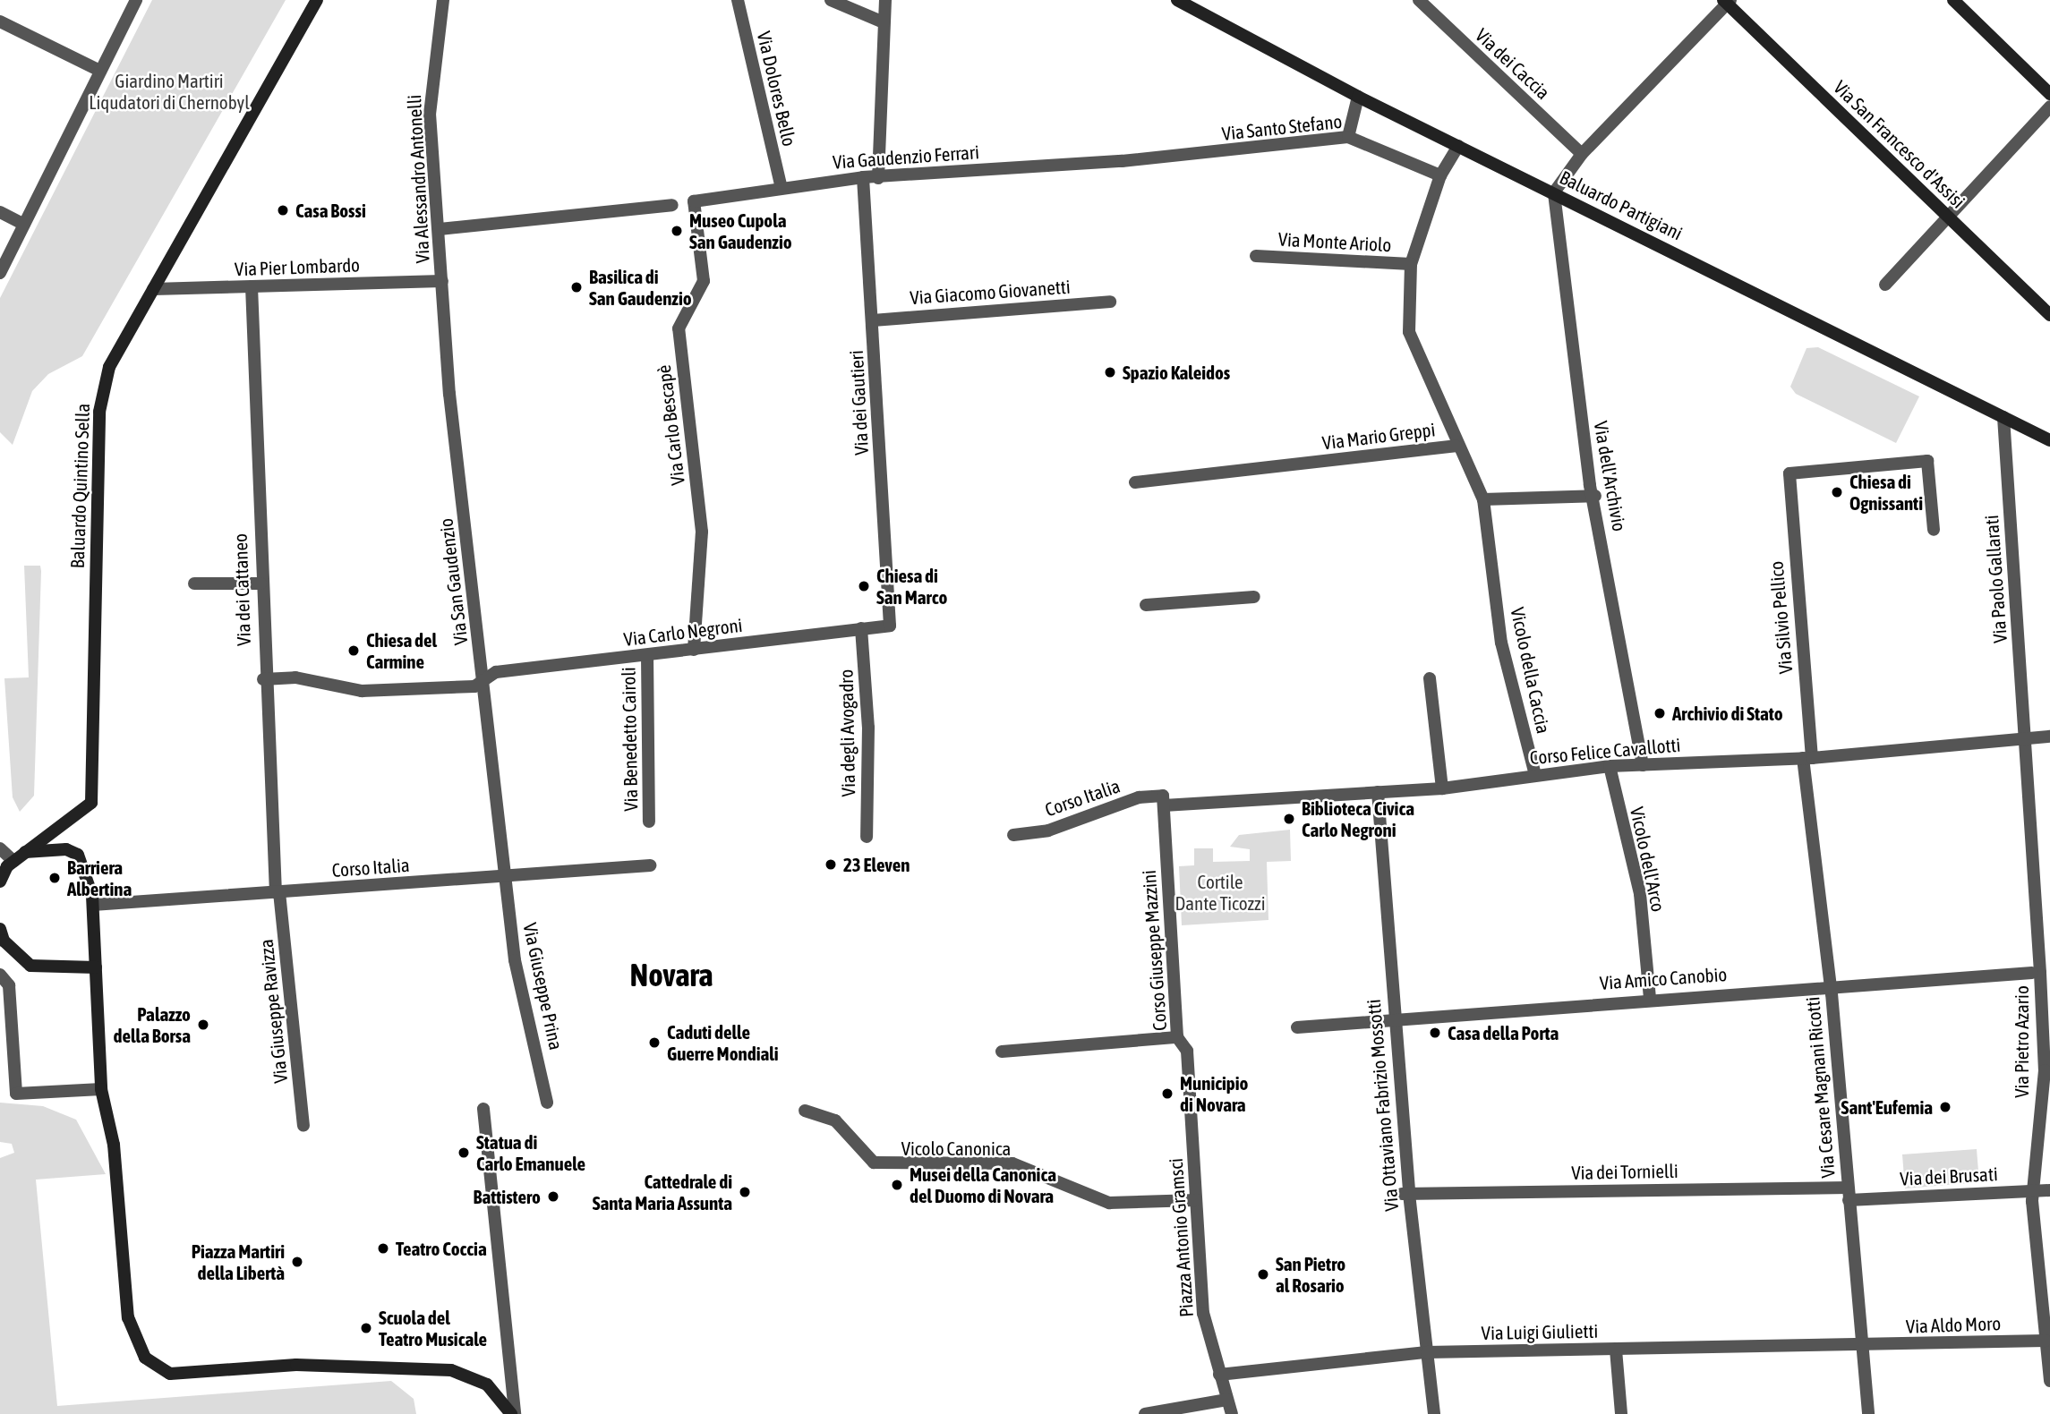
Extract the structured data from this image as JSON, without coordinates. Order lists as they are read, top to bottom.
{
  "streets": {
    "street": [
      "Via dei Caccia",
      "Via Dolores Bello",
      "Via Santo Stefano",
      "Via San Francesco d'Assisi",
      "Via Gaudenzio Ferrari",
      "Via Alessandro Antonelli",
      "Baluardo Partigiani",
      "Via Monte Ariolo",
      "Via Pier Lombardo",
      "Via Giacomo Giovanetti",
      "Via dei Gautieri",
      "Via Carlo Bescapè",
      "Via Mario Greppi",
      "Via dell'Archivio",
      "Baluardo Quintino Sella",
      "Via Paolo Gallarati",
      "Via San Gaudenzio",
      "Via dei Cattaneo",
      "Via Silvio Pellico",
      "Via Carlo Negroni",
      "Vicolo della Caccia",
      "Via degli Avogadro",
      "Via Benedetto Cairoli",
      "Corso Felice Cavallotti",
      "Corso Italia",
      "Vicolo dell'Arco",
      "Corso Giuseppe Mazzini",
      "Via Amico Canobio",
      "Via Giuseppe Prina",
      "Via Giuseppe Ravizza",
      "Via Pietro Azario",
      "Via Cesare Magnani Ricotti",
      "Via Ottaviano Fabrizio Mossotti",
      "Vicolo Canonica",
      "Via dei Tornielli",
      "Via dei Brusati",
      "Piazza Antonio Gramsci",
      "Via Aldo Moro",
      "Via Luigi Giulietti"
    ]
  },
  "crossings": [
    ["Via Dolores Bello", "Via Gaudenzio Ferrari"],
    ["Via Santo Stefano", "Via Gaudenzio Ferrari"],
    ["Via Gaudenzio Ferrari", "Via dei Gautieri"],
    ["Via Gaudenzio Ferrari", "Via Carlo Bescapè"],
    ["Via Alessandro Antonelli", "Via Pier Lombardo"],
    ["Via Alessandro Antonelli", "Via San Gaudenzio"],
    ["Baluardo Partigiani", "Via dell'Archivio"],
    ["Baluardo Partigiani", "Via Paolo Gallarati"],
    ["Via Pier Lombardo", "Baluardo Quintino Sella"],
    ["Via Pier Lombardo", "Via San Gaudenzio"],
    ["Via Pier Lombardo", "Via dei Cattaneo"],
    ["Via Giacomo Giovanetti", "Via dei Gautieri"],
    ["Via dei Gautieri", "Via Carlo Negroni"],
    ["Via Carlo Bescapè", "Via Carlo Negroni"],
    ["Via Mario Greppi", "Vicolo della Caccia"],
    ["Via dell'Archivio", "Corso Felice Cavallotti"],
    ["Via Paolo Gallarati", "Corso Felice Cavallotti"],
    ["Via Paolo Gallarati", "Via Pietro Azario"],
    ["Via San Gaudenzio", "Via Carlo Negroni"],
    ["Via San Gaudenzio", "Corso Italia"],
    ["Via San Gaudenzio", "Via Giuseppe Prina"],
    ["Via dei Cattaneo", "Via Carlo Negroni"],
    ["Via dei Cattaneo", "Corso Italia"],
    ["Via dei Cattaneo", "Via Giuseppe Ravizza"],
    ["Via Silvio Pellico", "Corso Felice Cavallotti"],
    ["Via Silvio Pellico", "Via Cesare Magnani Ricotti"],
    ["Via Carlo Negroni", "Via degli Avogadro"],
    ["Via Carlo Negroni", "Via Benedetto Cairoli"],
    ["Vicolo della Caccia", "Corso Felice Cavallotti"],
    ["Corso Felice Cavallotti", "Corso Italia"],
    ["Corso Felice Cavallotti", "Vicolo dell'Arco"],
    ["Corso Felice Cavallotti", "Corso Giuseppe Mazzini"],
    ["Corso Felice Cavallotti", "Via Pietro Azario"],
    ["Corso Felice Cavallotti", "Via Cesare Magnani Ricotti"],
    ["Corso Felice Cavallotti", "Via Ottaviano Fabrizio Mossotti"],
    ["Corso Italia", "Corso Giuseppe Mazzini"],
    ["Corso Italia", "Via Giuseppe Prina"],
    ["Corso Italia", "Via Giuseppe Ravizza"],
    ["Vicolo dell'Arco", "Via Amico Canobio"],
    ["Corso Giuseppe Mazzini", "Piazza Antonio Gramsci"],
    ["Via Amico Canobio", "Via Cesare Magnani Ricotti"],
    ["Via Amico Canobio", "Via Ottaviano Fabrizio Mossotti"],
    ["Via Pietro Azario", "Via dei Brusati"],
    ["Via Pietro Azario", "Via Aldo Moro"],
    ["Via Cesare Magnani Ricotti", "Via dei Tornielli"],
    ["Via Cesare Magnani Ricotti", "Via dei Brusati"],
    ["Via Cesare Magnani Ricotti", "Via Aldo Moro"],
    ["Via Cesare Magnani Ricotti", "Via Luigi Giulietti"],
    ["Via Ottaviano Fabrizio Mossotti", "Via dei Tornielli"],
    ["Via Ottaviano Fabrizio Mossotti", "Via Luigi Giulietti"],
    ["Vicolo Canonica", "Piazza Antonio Gramsci"],
    ["Via dei Tornielli", "Via dei Brusati"],
    ["Piazza Antonio Gramsci", "Via Luigi Giulietti"],
    ["Via Aldo Moro", "Via Luigi Giulietti"]
  ],
  "districts": ["Novara"],
  "parks": ["Giardino Martiri Liqudatori di Chernobyl", "Cortile Dante Ticozzi"],
  "places": [
    "Casa Bossi",
    "Museo Cupola San Gaudenzio",
    "Basilica di San Gaudenzio",
    "Spazio Kaleidos",
    "Chiesa di Ognissanti",
    "Chiesa di San Marco",
    "Chiesa del Carmine",
    "Archivio di Stato",
    "Biblioteca Civica Carlo Negroni",
    "23 Eleven",
    "Barriera Albertina",
    "Palazzo della Borsa",
    "Casa della Porta",
    "Caduti delle Guerre Mondiali",
    "Municipio di Novara",
    "Sant'Eufemia",
    "Statua di Carlo Emanuele",
    "Musei della Canonica del Duomo di Novara",
    "Cattedrale di Santa Maria Assunta",
    "Battistero",
    "Teatro Coccia",
    "Piazza Martiri della Libertà",
    "San Pietro al Rosario",
    "Scuola del Teatro Musicale"
  ]
}
